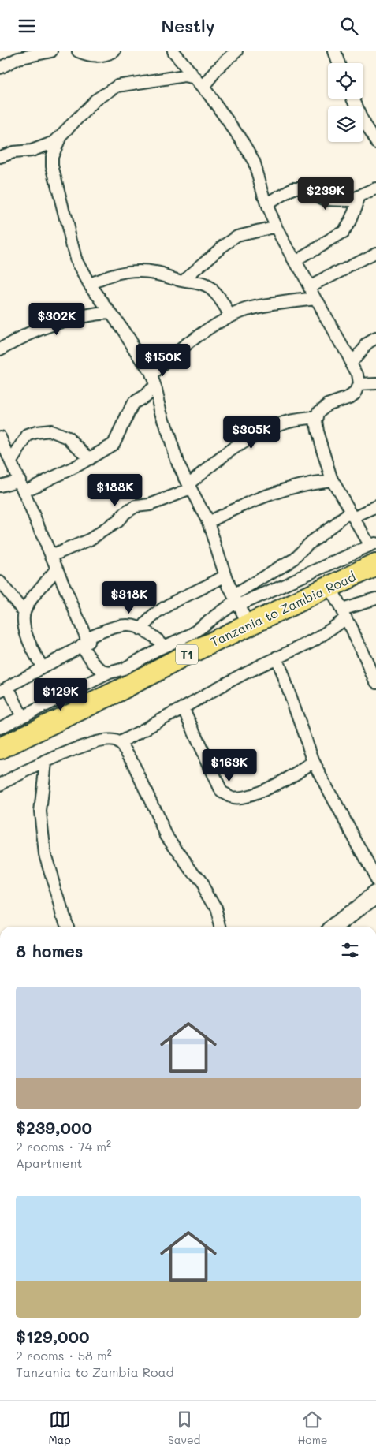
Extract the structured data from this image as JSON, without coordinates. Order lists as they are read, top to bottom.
{
  "streets": {
    "highway": ["Tanzania to Zambia Road", "T1"]
  },
  "page": {
    "header": "Nestly",
    "price": [
      "$239K",
      "$302K",
      "$150K",
      "$305K",
      "$188K",
      "$318K",
      "$129K",
      "$163K"
    ],
    "heading": "8 homes",
    "list": [
      {
        "name": "$239,000",
        "note": "2 rooms · 74 m² · Apartment"
      },
      {
        "name": "$129,000",
        "note": "2 rooms · 58 m² · Tanzania to Zambia Road"
      }
    ],
    "tabs": ["Map", "Saved", "Home"]
  }
}
